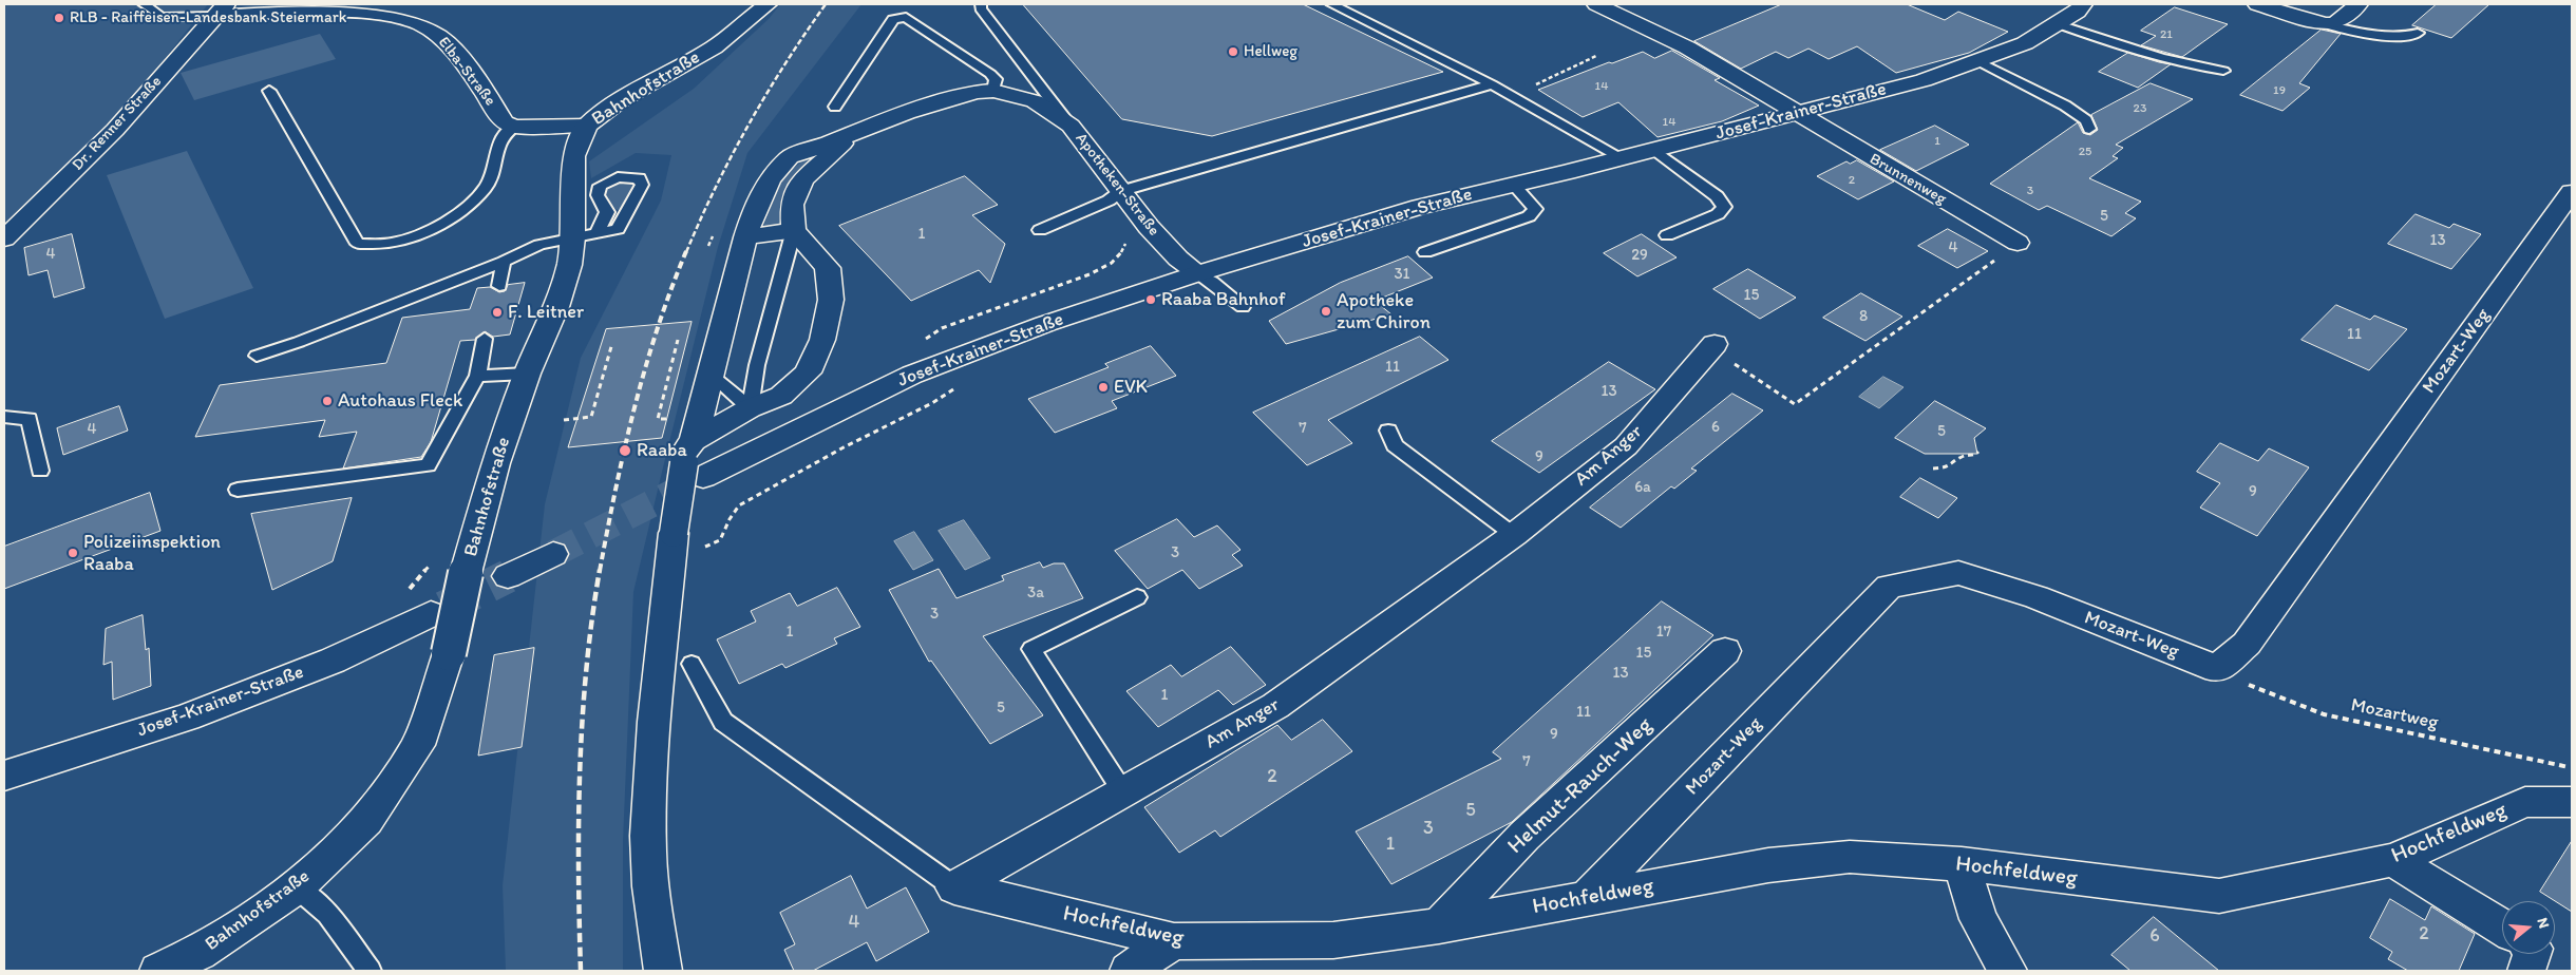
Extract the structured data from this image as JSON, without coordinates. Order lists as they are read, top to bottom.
{
  "streets": {
    "street": [
      "Elba-Straße",
      "Bahnhofstraße",
      "Josef-Krainer-Straße",
      "Dr. Renner Straße",
      "Brunnenweg",
      "Apotheken-Straße",
      "Mozart-Weg",
      "Am Anger",
      "Helmut-Rauch-Weg",
      "Hochfeldweg"
    ],
    "path": ["Mozartweg"]
  },
  "crossings": [
    ["Elba-Straße", "Dr. Renner Straße"],
    ["Josef-Krainer-Straße", "Brunnenweg"],
    ["Josef-Krainer-Straße", "Apotheken-Straße"],
    ["Mozart-Weg", "Mozartweg"],
    ["Mozart-Weg", "Hochfeldweg"],
    ["Am Anger", "Hochfeldweg"],
    ["Helmut-Rauch-Weg", "Hochfeldweg"]
  ],
  "places": [
    "RLB - Raiffeisen-Landesbank Steiermark",
    "Hellweg",
    "Raaba Bahnhof",
    "Apotheke zum Chiron",
    "F. Leitner",
    "EVK",
    "Autohaus Fleck",
    "Raaba",
    "Polizeiinspektion Raaba"
  ],
  "house_numbers": [
    "21",
    "14",
    "19",
    "23",
    "14",
    "1",
    "25",
    "2",
    "3",
    "5",
    "1",
    "13",
    "4",
    "4",
    "29",
    "31",
    "15",
    "8",
    "11",
    "11",
    "13",
    "6",
    "7",
    "4",
    "5",
    "9",
    "6a",
    "9",
    "3",
    "3a",
    "3",
    "1",
    "17",
    "15",
    "13",
    "1",
    "5",
    "11",
    "9",
    "7",
    "2",
    "5",
    "3",
    "1",
    "4",
    "2",
    "6"
  ],
  "north": "right"
}
